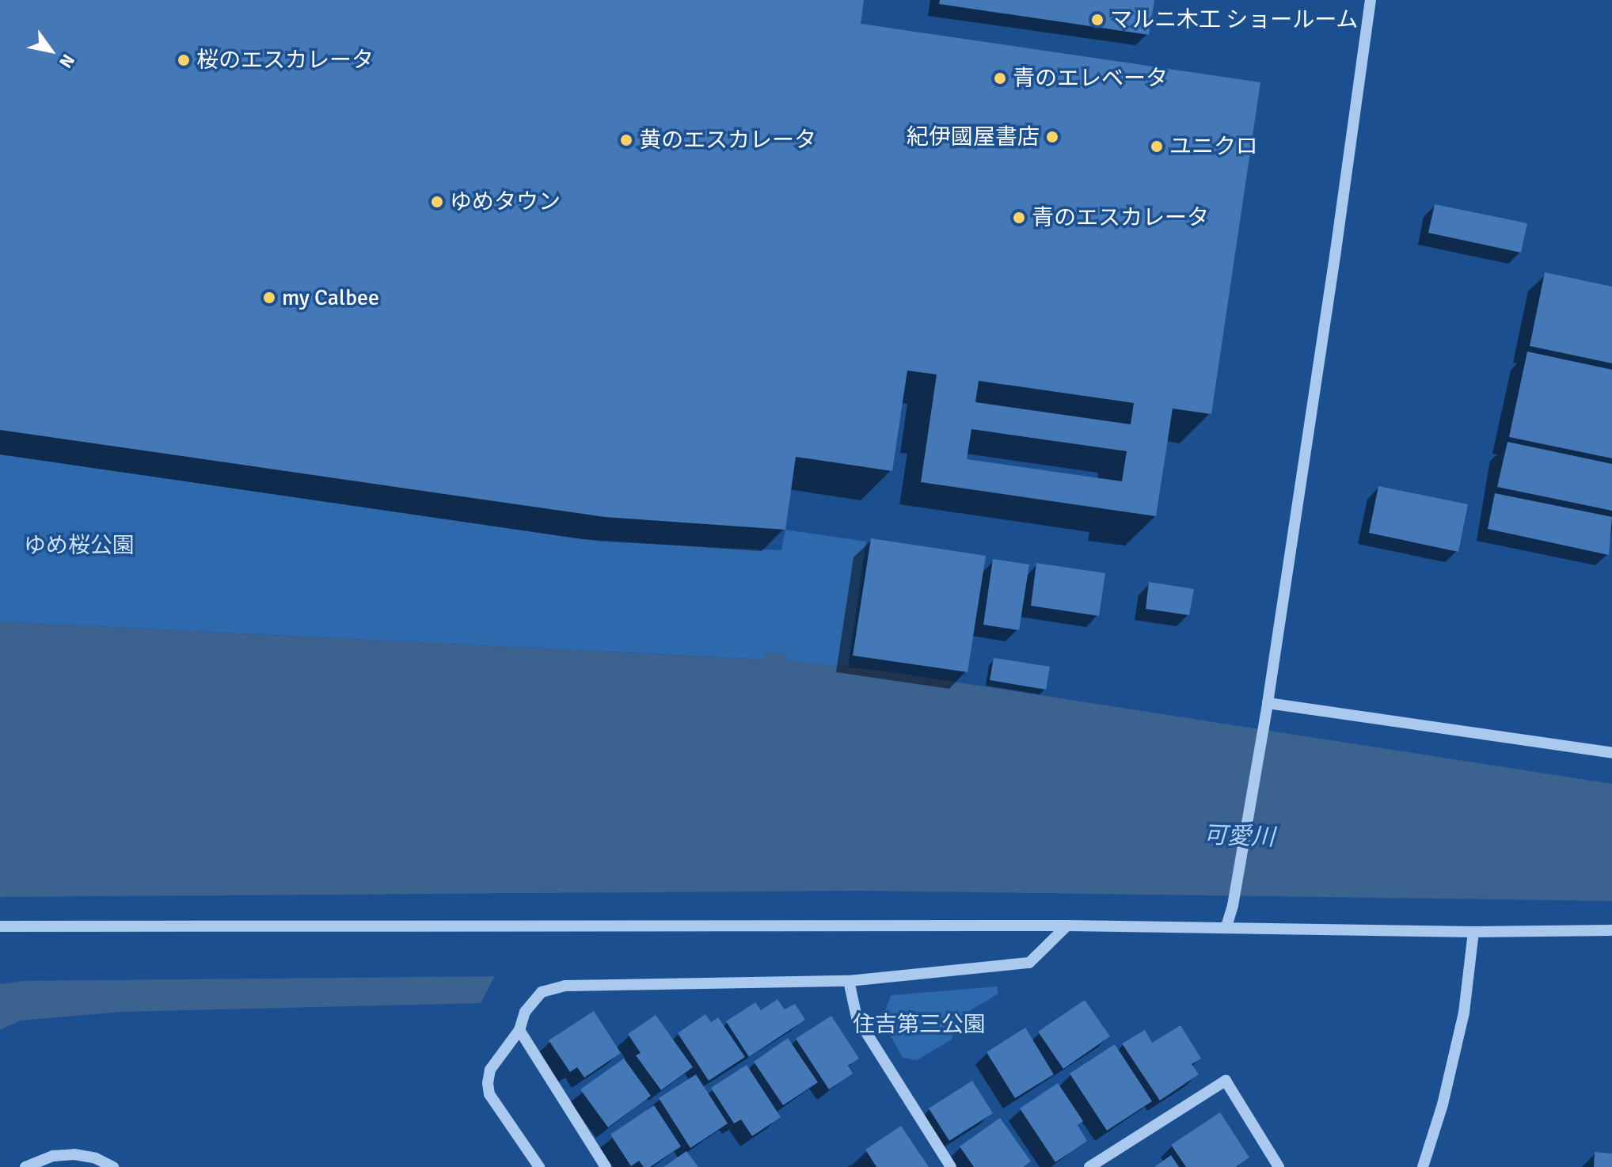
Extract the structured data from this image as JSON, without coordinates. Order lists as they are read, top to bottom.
{
  "water": ["可愛川"],
  "parks": ["ゆめ桜公園", "住吉第三公園"],
  "places": [
    "マルニ木工 ショールーム",
    "桜のエスカレータ",
    "青のエレベータ",
    "紀伊國屋書店",
    "黄のエスカレータ",
    "ユニクロ",
    "ゆめタウン",
    "青のエスカレータ",
    "my Calbee"
  ],
  "north": "bottom right"
}
